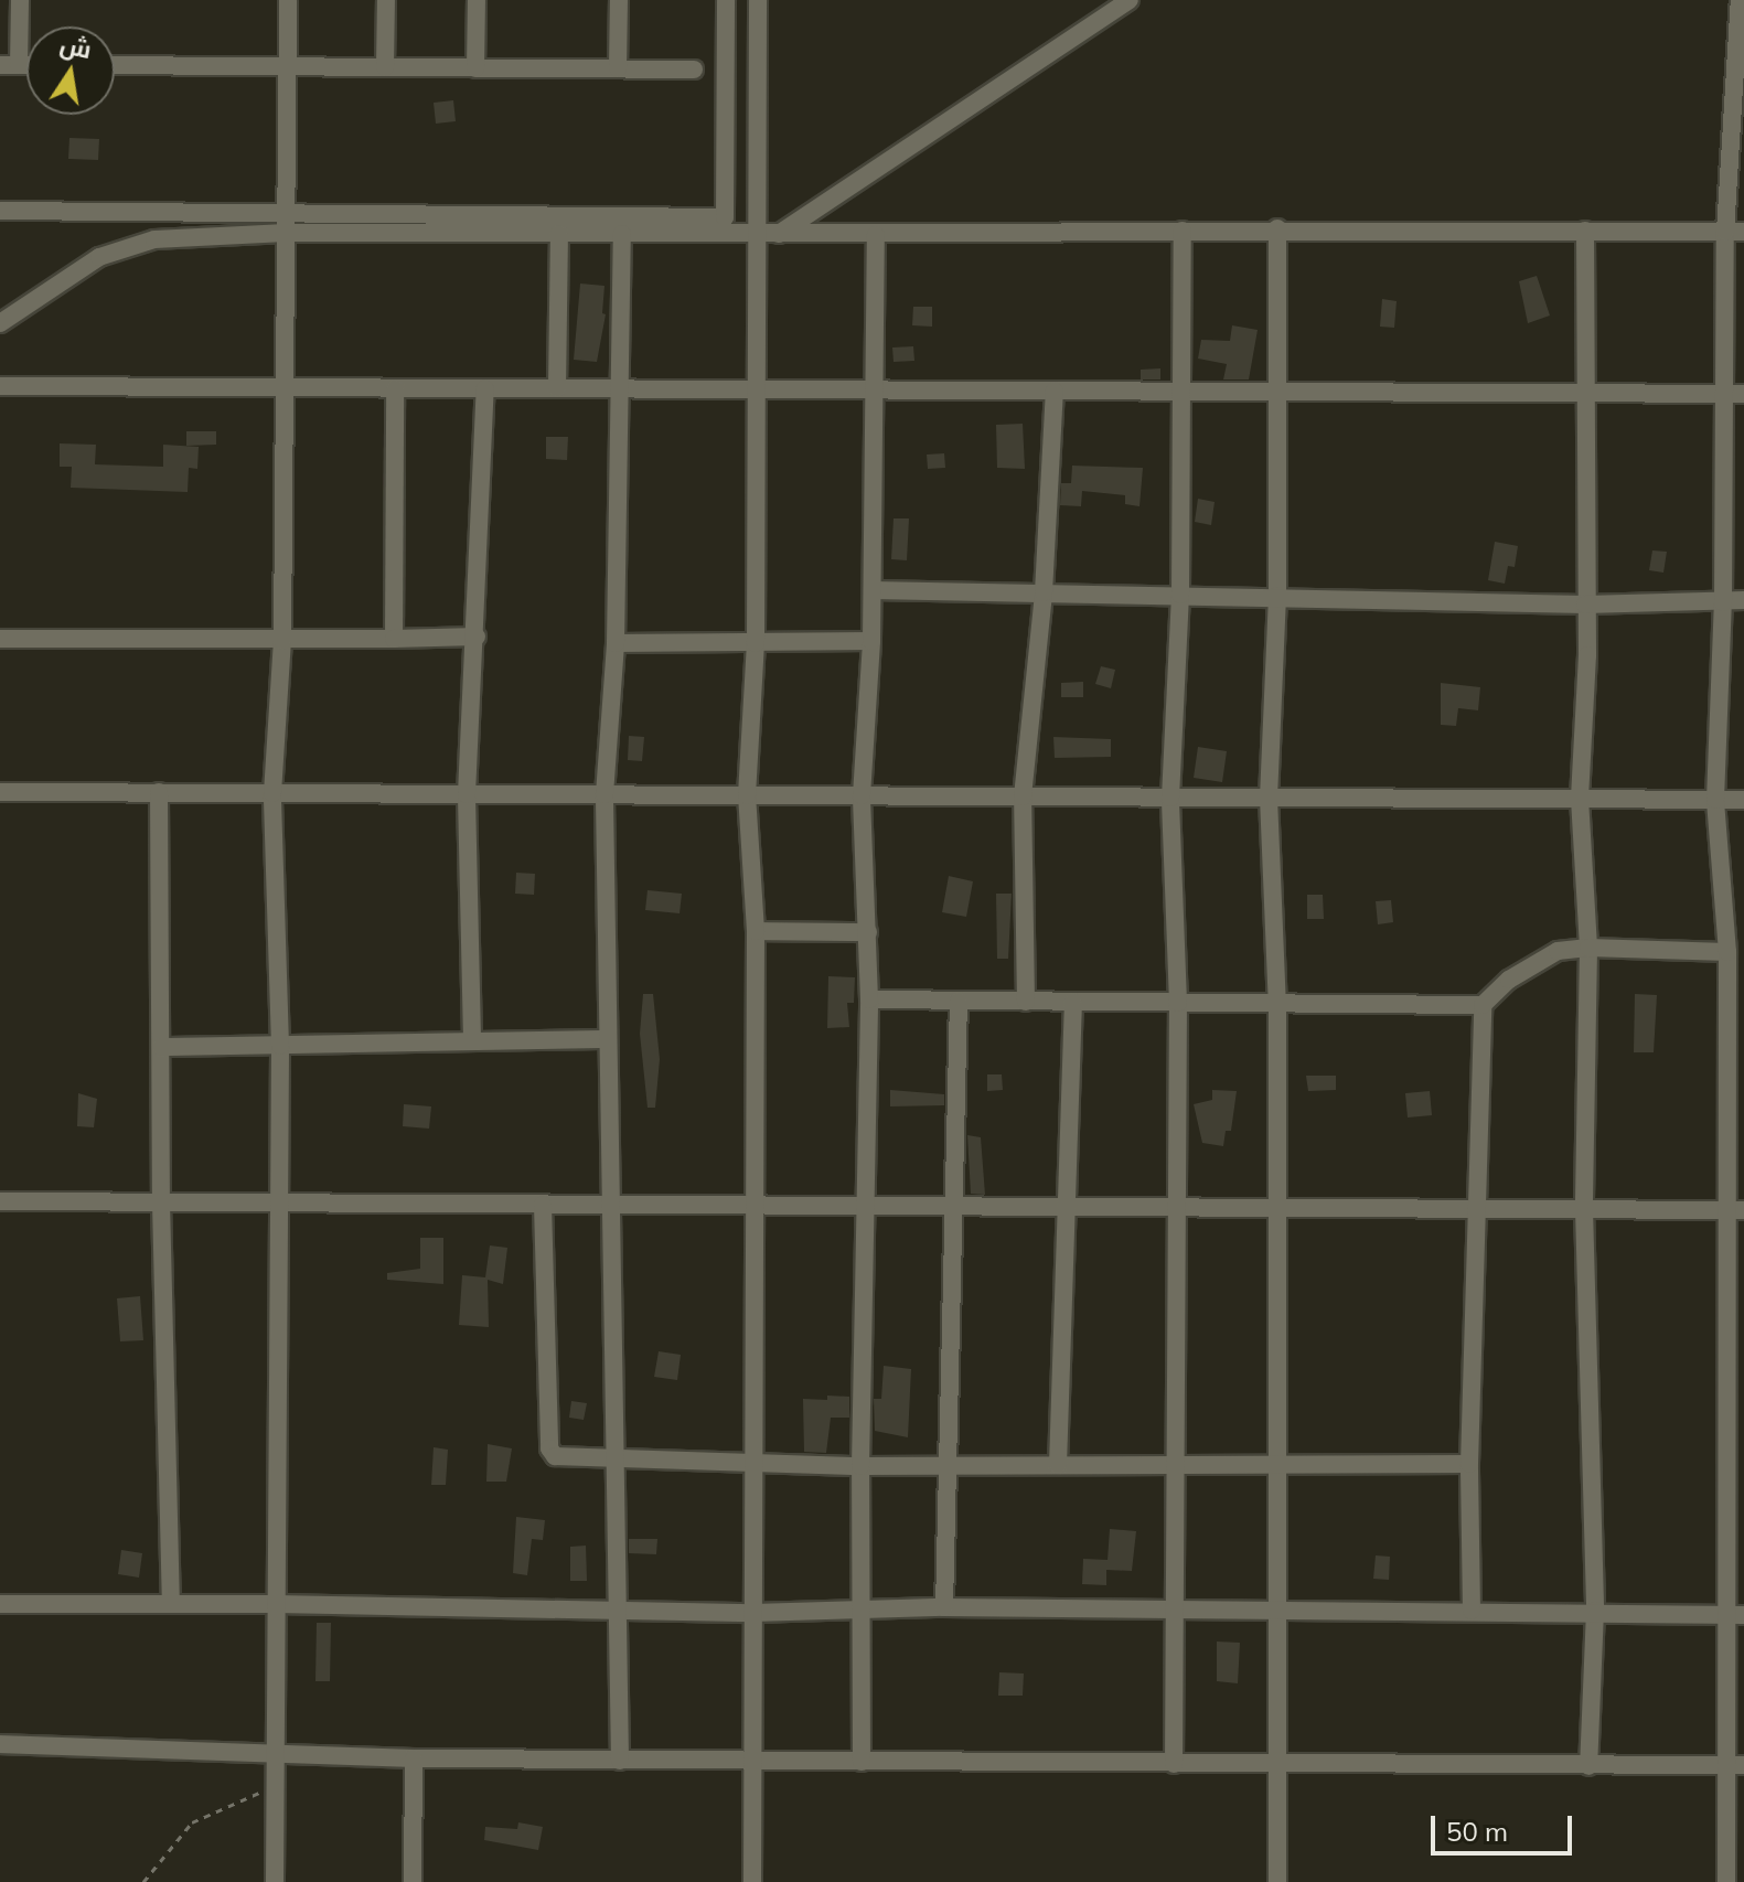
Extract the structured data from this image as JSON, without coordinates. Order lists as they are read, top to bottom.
{
  "scale_bar": "50 m",
  "north": "top"
}
